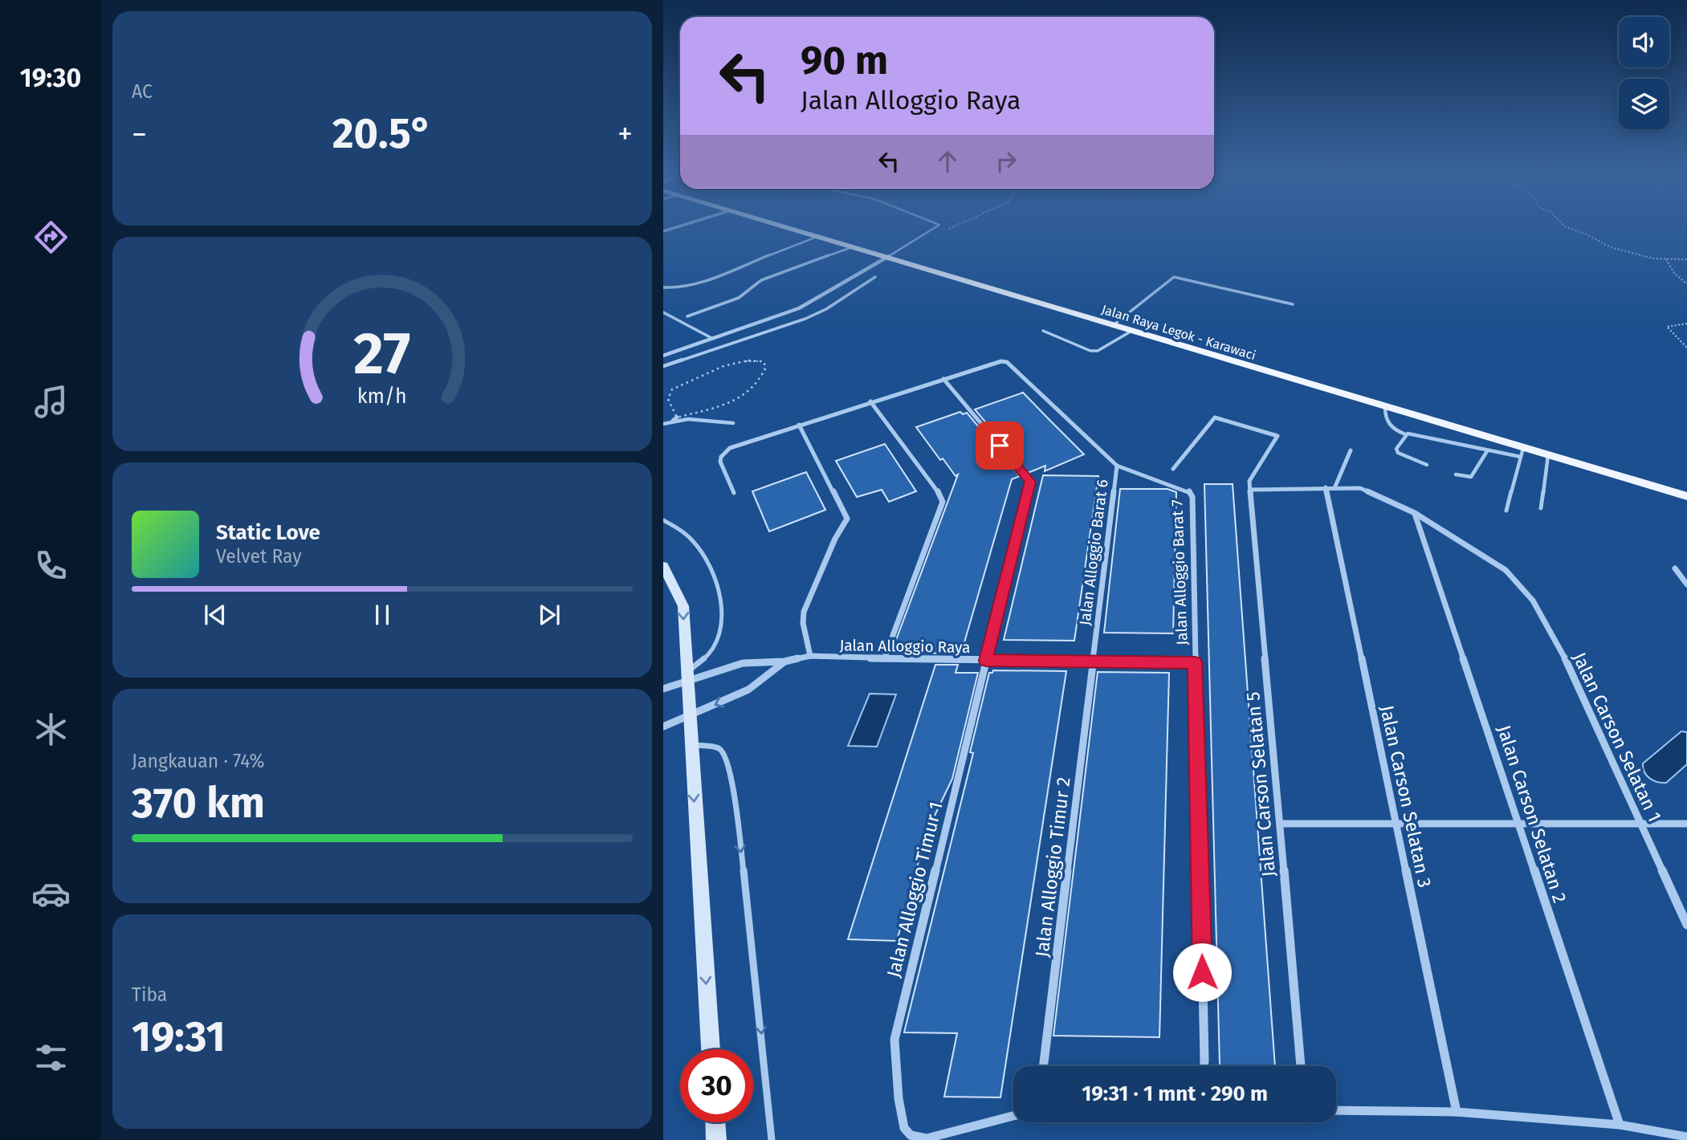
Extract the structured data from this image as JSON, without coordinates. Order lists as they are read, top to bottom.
{
  "streets": {
    "main road": ["Jalan Raya Legok - Karawaci"],
    "street": [
      "Jalan Alloggio Barat 6",
      "Jalan Alloggio Barat 7",
      "Jalan Alloggio Raya",
      "Jalan Carson Selatan 1",
      "Jalan Carson Selatan 5",
      "Jalan Carson Selatan 3",
      "Jalan Carson Selatan 2",
      "Jalan Alloggio Timur 2",
      "Jalan Alloggio Timur 1"
    ]
  },
  "crossings": [
    ["Jalan Alloggio Barat 6", "Jalan Alloggio Barat 7"],
    ["Jalan Alloggio Barat 6", "Jalan Alloggio Raya"],
    ["Jalan Alloggio Barat 6", "Jalan Alloggio Timur 2"],
    ["Jalan Alloggio Barat 6", "Jalan Alloggio Timur 1"],
    ["Jalan Alloggio Barat 7", "Jalan Alloggio Raya"],
    ["Jalan Alloggio Raya", "Jalan Alloggio Timur 2"],
    ["Jalan Alloggio Raya", "Jalan Alloggio Timur 1"],
    ["Jalan Carson Selatan 1", "Jalan Carson Selatan 5"],
    ["Jalan Carson Selatan 1", "Jalan Carson Selatan 3"],
    ["Jalan Carson Selatan 1", "Jalan Carson Selatan 2"]
  ],
  "page": {
    "tabs": "19:30",
    "tile": [
      "AC",
      ["Jangkauan · 74%", "370 km"],
      ["Tiba", "19:31"]
    ],
    "turn": ["90 m", "Jalan Alloggio Raya"],
    "heat": ["−", "20.5°", "+"],
    "song": ["Static Love", "Velvet Ray"],
    "limit": "30",
    "trip": "19:31 · 1 mnt · 290 m",
    "gauge": ["27", "km/h"]
  }
}
